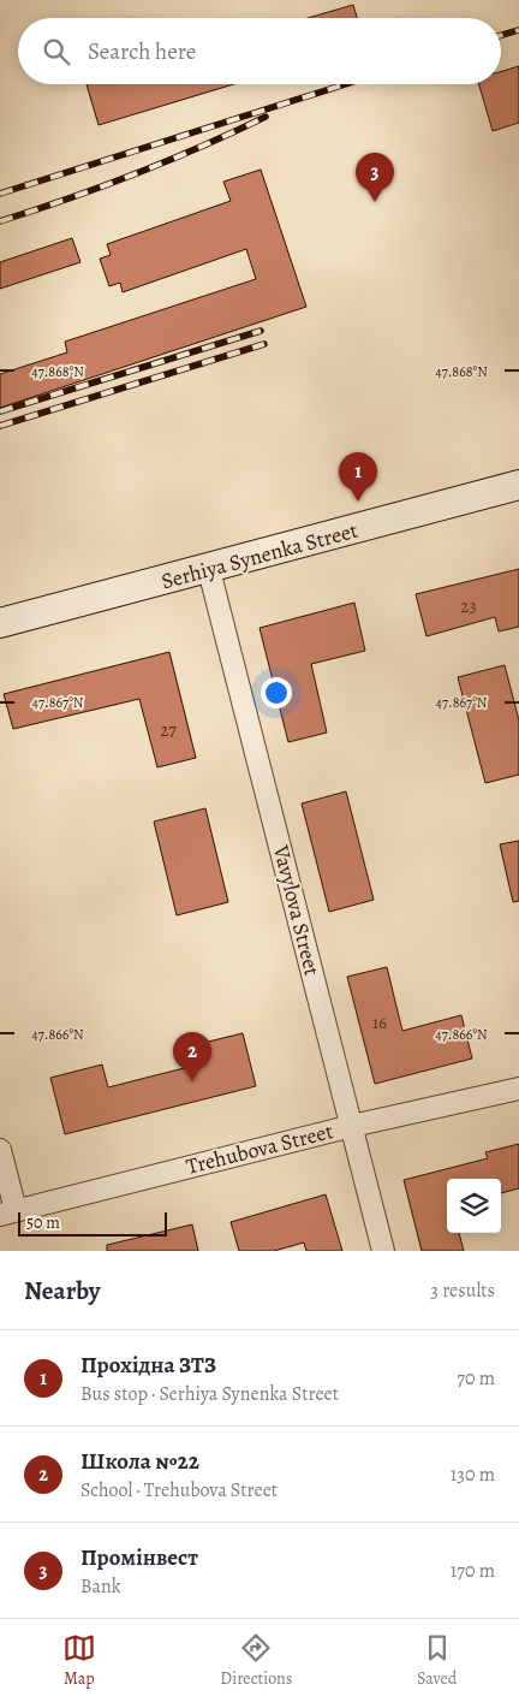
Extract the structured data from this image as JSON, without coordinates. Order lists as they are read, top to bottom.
{
  "streets": {
    "street": ["Serhiya Synenka Street", "Vavylova Street", "Trehubova Street"]
  },
  "crossings": [
    ["Serhiya Synenka Street", "Vavylova Street"],
    ["Vavylova Street", "Trehubova Street"]
  ],
  "house_numbers": ["23", "27", "16"],
  "scale_bar": "50 m",
  "page": {
    "search": "Search here",
    "pins": ["3", "1", "2"],
    "scale": "50 m",
    "heading": ["Nearby", "3 results"],
    "list": [
      {
        "mark": "1",
        "name": "Прохідна ЗТЗ",
        "note": "Bus stop · Serhiya Synenka Street",
        "value": "70 m"
      },
      {
        "mark": "2",
        "name": "Школа №22",
        "note": "School · Trehubova Street",
        "value": "130 m"
      },
      {
        "mark": "3",
        "name": "Промінвест",
        "note": "Bank",
        "value": "170 m"
      }
    ],
    "nav": ["Map", "Directions", "Saved"]
  },
  "coordinates": ["47.868°N", "47.867°N", "47.866°N"]
}
